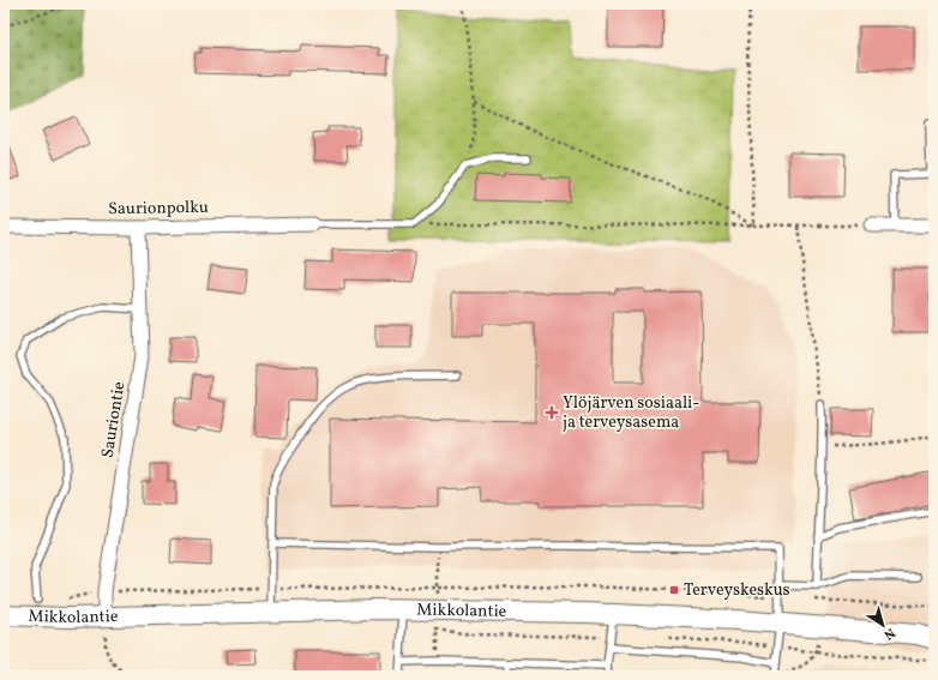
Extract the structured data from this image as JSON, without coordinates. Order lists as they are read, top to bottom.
{
  "streets": {
    "main road": ["Mikkolantie"],
    "street": ["Saurionpolku", "Sauriontie"]
  },
  "crossings": [
    ["Saurionpolku", "Sauriontie"],
    ["Sauriontie", "Mikkolantie"]
  ],
  "places": {
    "health": ["Ylöjärven sosiaali- ja terveysasema"],
    "transit": ["Terveyskeskus"]
  },
  "north": "bottom right"
}
